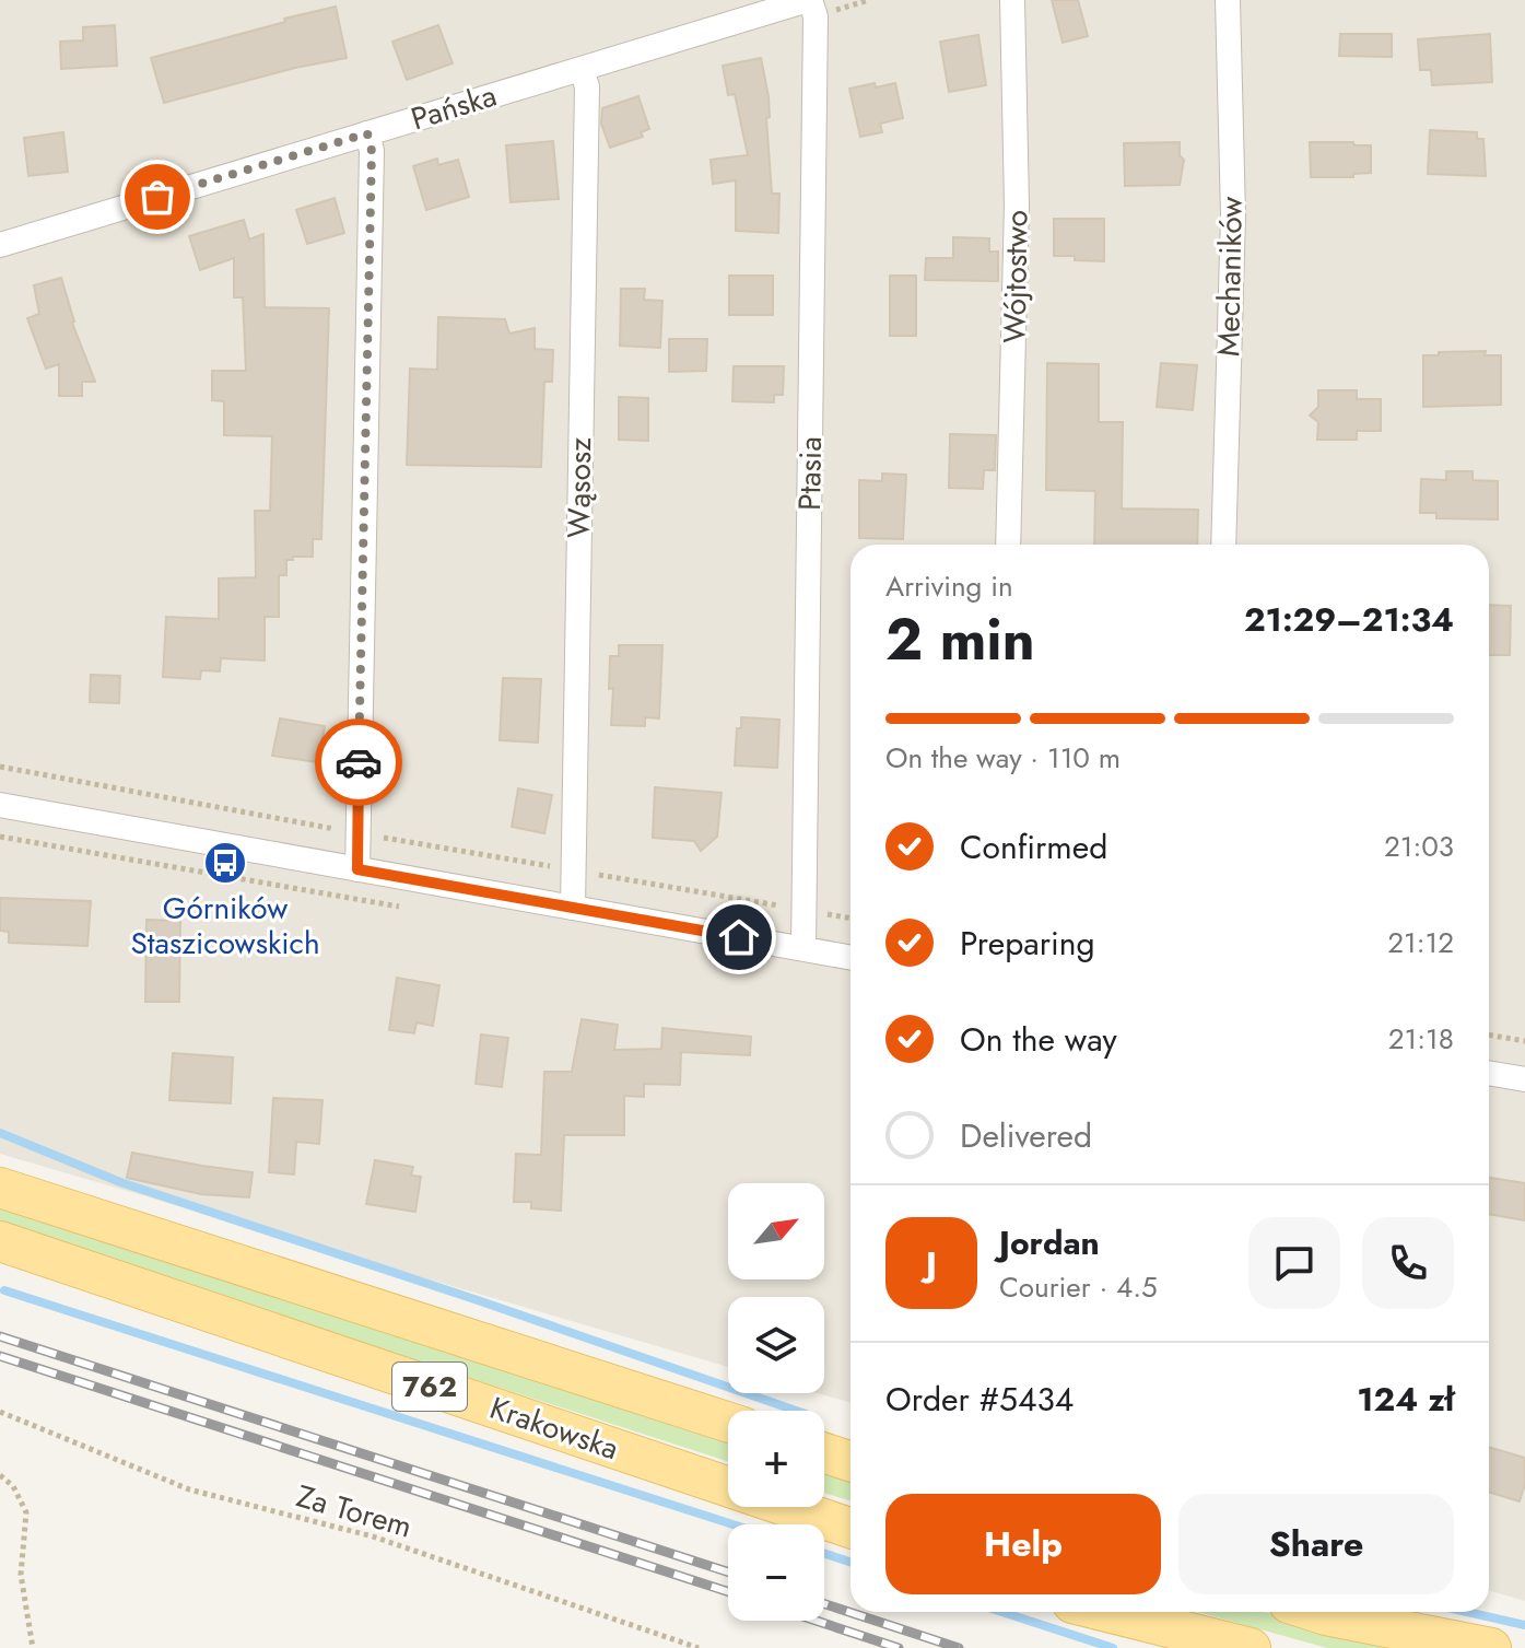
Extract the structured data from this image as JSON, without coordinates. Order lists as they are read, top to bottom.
{
  "streets": {
    "main road": ["762", "Krakowska"],
    "street": [
      "Pańska",
      "Wójtostwo",
      "Mechaników",
      "Ptasia",
      "Wąsosz"
    ],
    "path": ["Za Torem"]
  },
  "crossings": [
    ["Pańska", "Ptasia"],
    ["Pańska", "Wąsosz"]
  ],
  "places": {
    "bus stop": ["Górników Staszicowskich"]
  },
  "north": "top right",
  "page": {
    "heading": ["2 min", "Arriving in", "21:29–21:34"],
    "panel": [
      "Jordan",
      "Courier · 4.5",
      "Order #5434",
      "124 zł"
    ],
    "bar": "On the way · 110 m",
    "list": [
      ["Confirmed", "21:03"],
      ["Preparing", "21:12"],
      ["On the way", "21:18"],
      "Delivered"
    ],
    "map_buttons": ["+", "−"],
    "round": "J",
    "buttons": ["Help", "Share"]
  }
}
